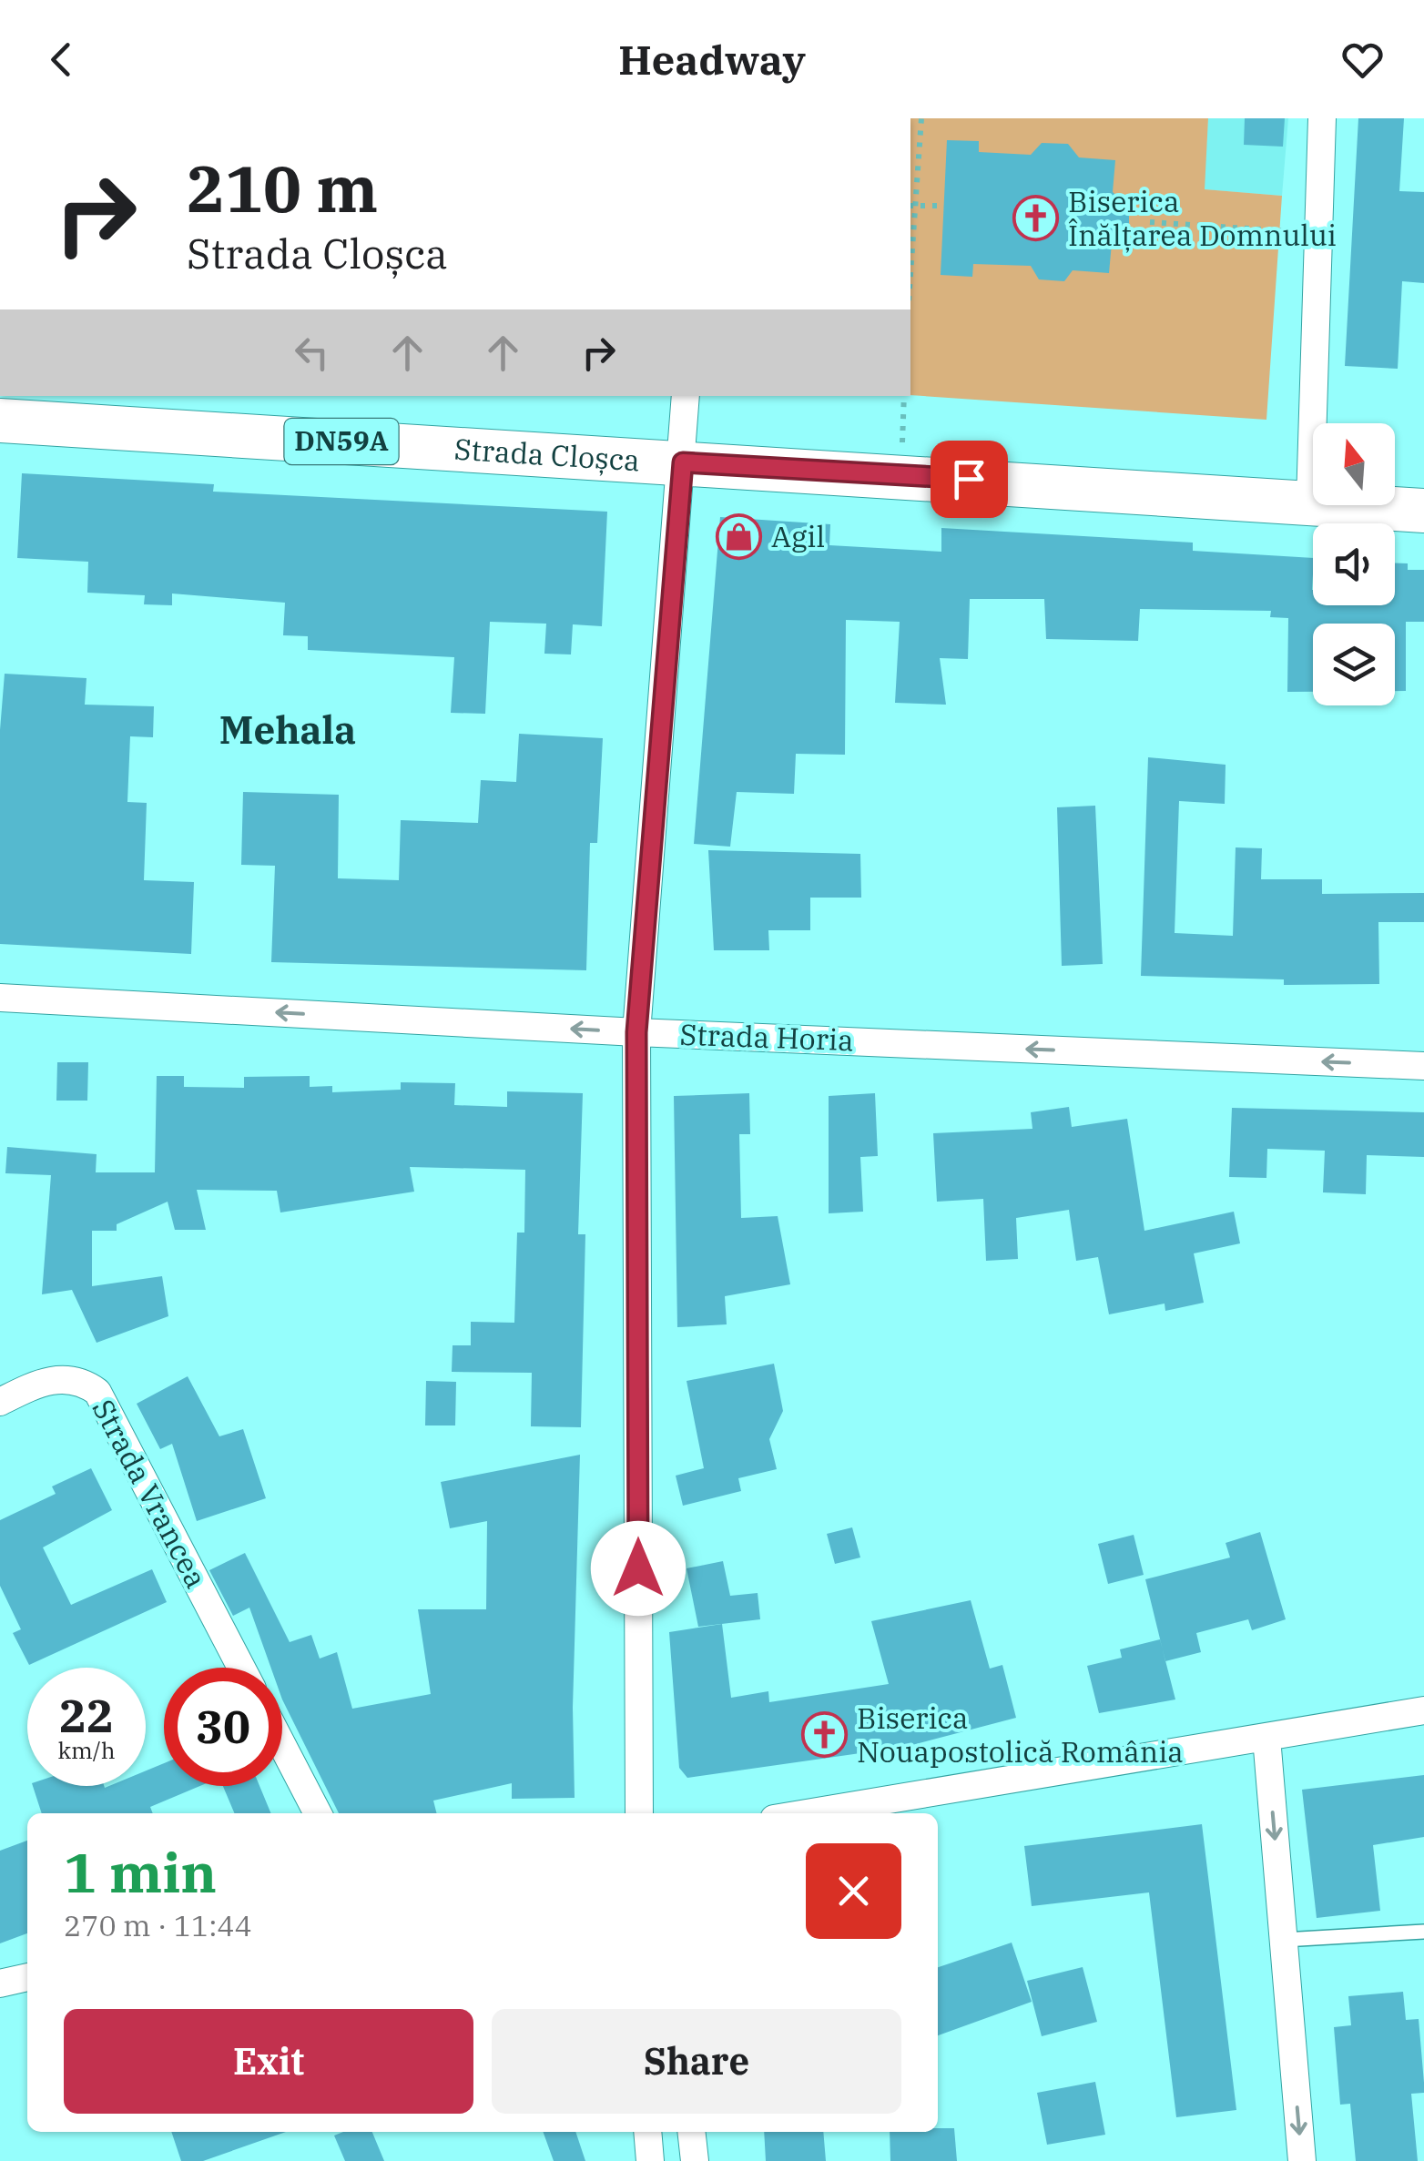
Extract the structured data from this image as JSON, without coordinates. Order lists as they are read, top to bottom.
{
  "streets": {
    "main road": ["DN59A", "Strada Cloșca"],
    "street": ["Strada Horia", "Strada Vrancea"]
  },
  "one_way": ["Strada Horia"],
  "districts": ["Mehala"],
  "places": {
    "church": ["Biserica Înălțarea Domnului", "Biserica Nouapostolică România"],
    "shop": ["Agil"]
  },
  "north": "top",
  "page": {
    "header": "Headway",
    "turn": ["210 m", "Strada Cloșca"],
    "speed": "22 km/h",
    "limit": "30",
    "heading": ["1 min", "270 m · 11:44"],
    "buttons": ["Exit", "Share"]
  }
}
